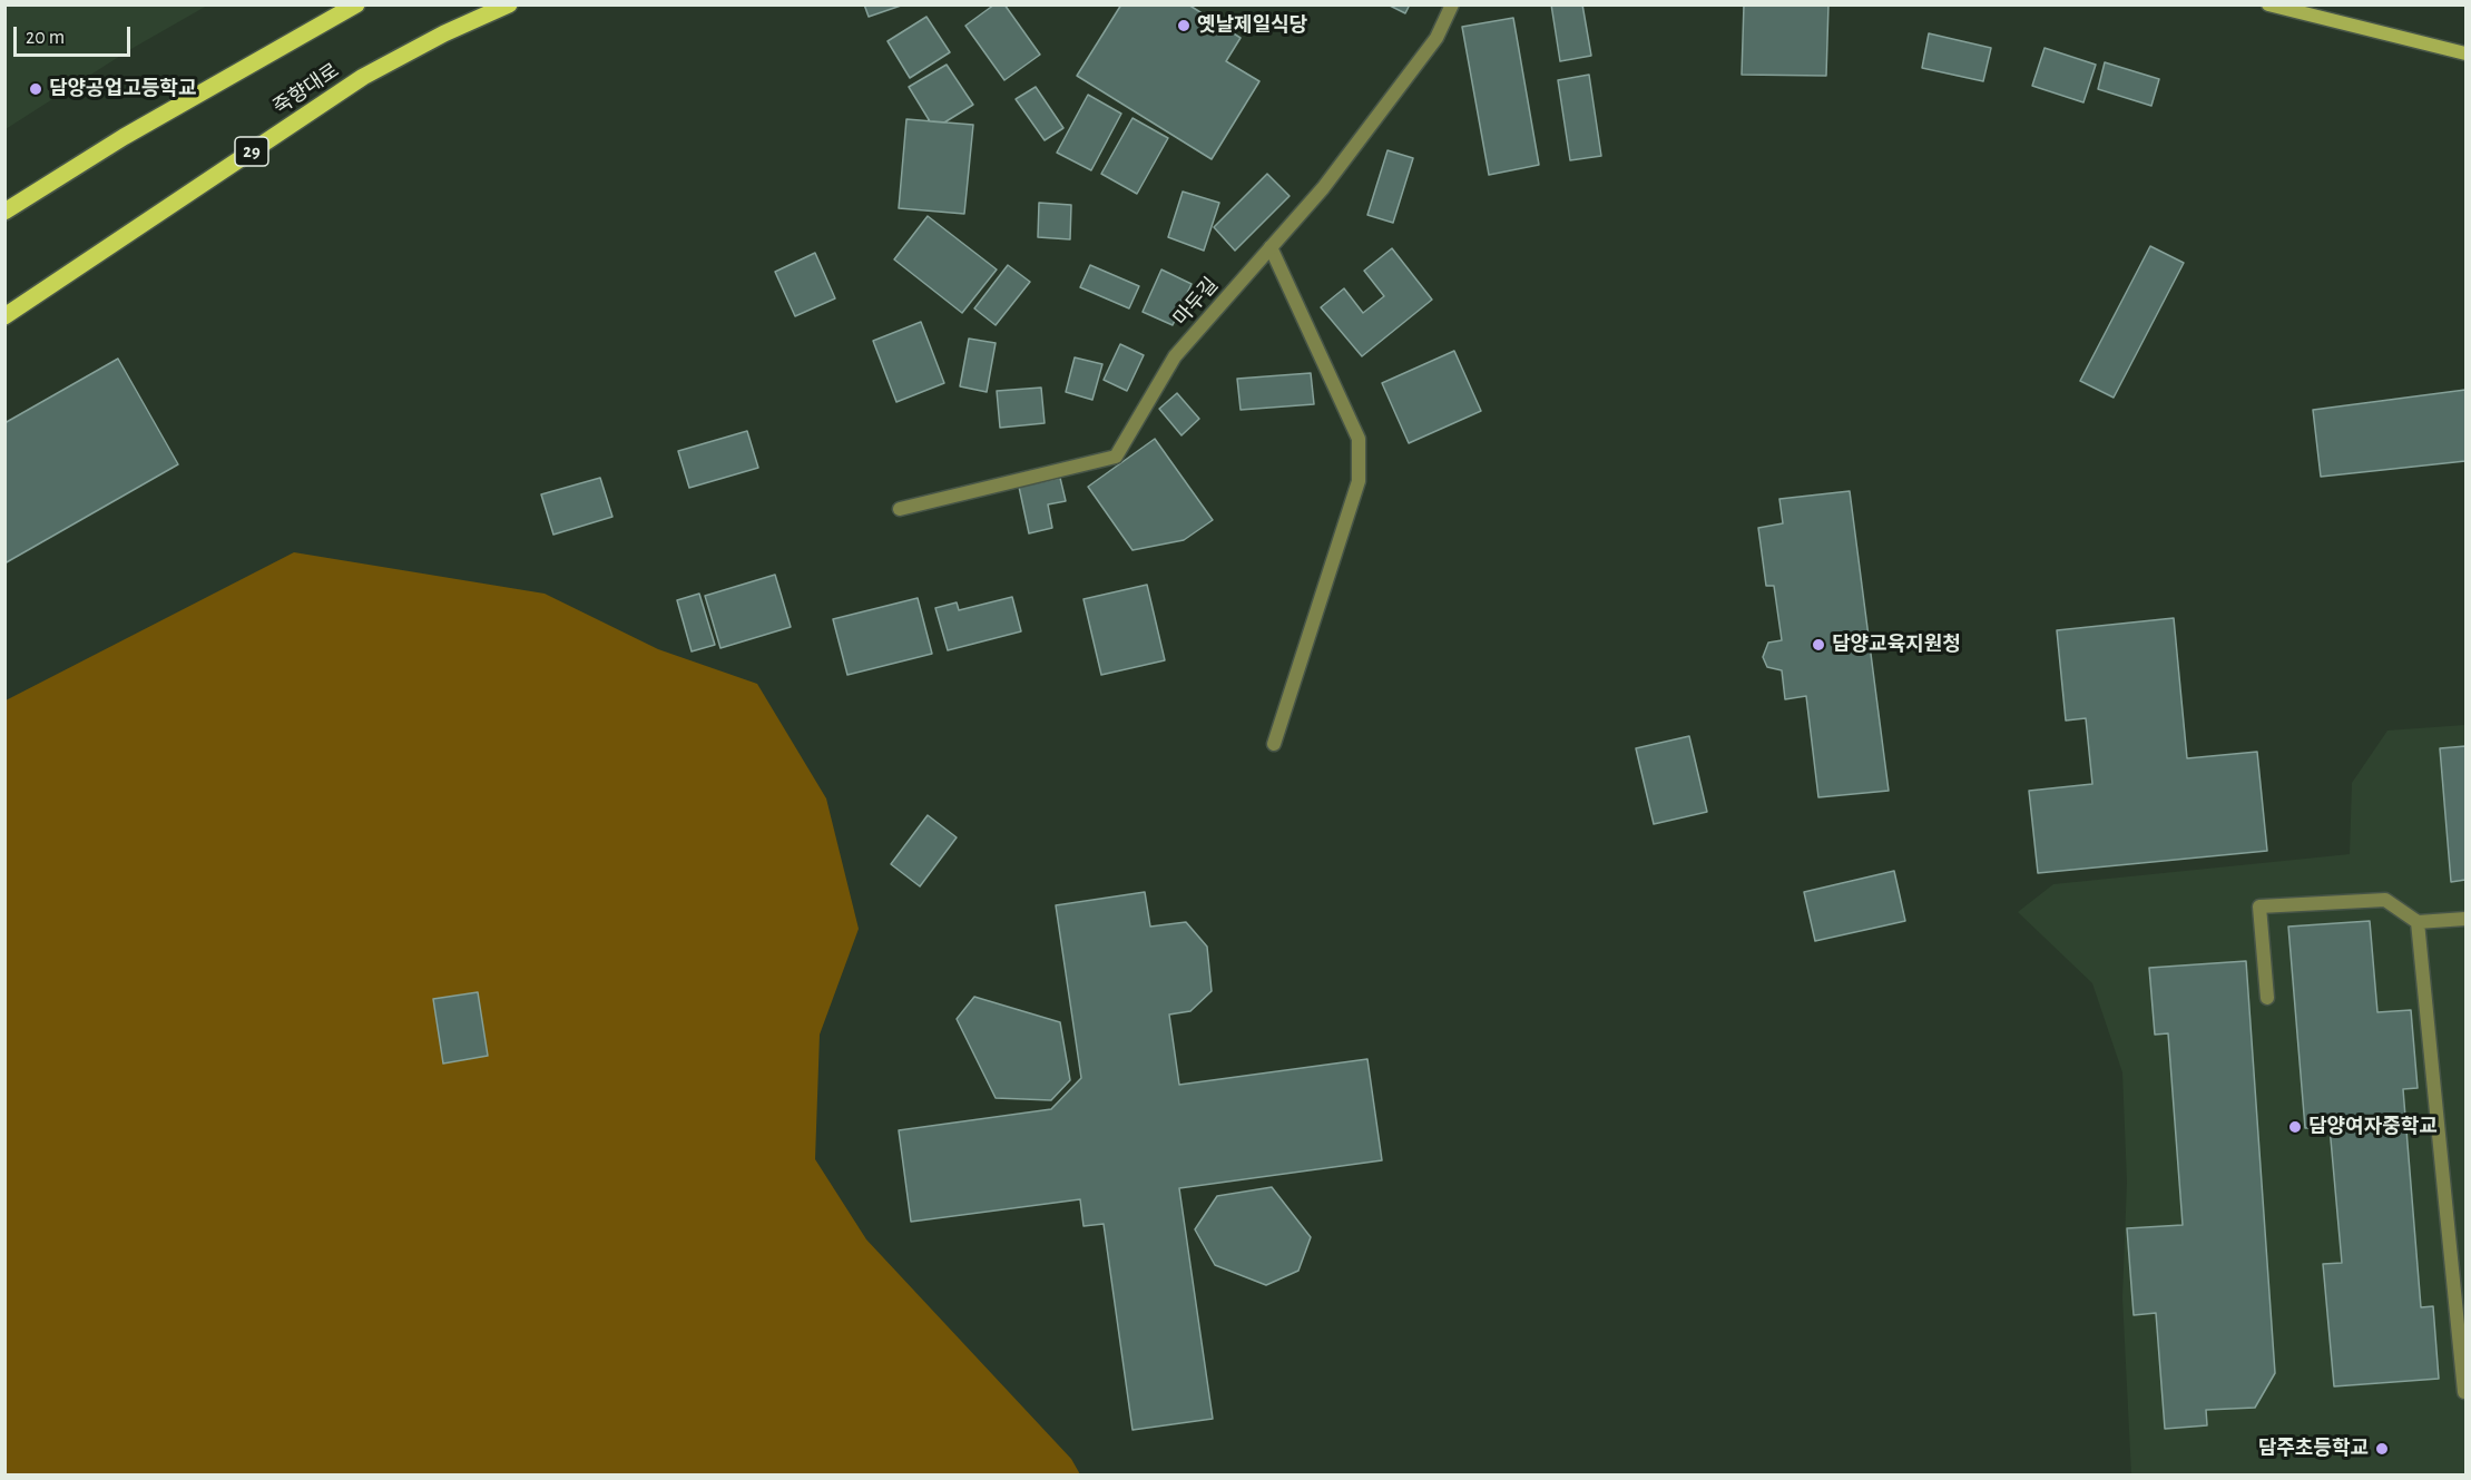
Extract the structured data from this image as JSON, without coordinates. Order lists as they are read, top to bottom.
{
  "streets": {
    "main road": ["죽향대로", "29"],
    "street": ["마두길"]
  },
  "places": [
    "옛날제일식당",
    "담양공업고등학교",
    "담양교육지원청",
    "담양여자중학교",
    "담주초등학교"
  ],
  "scale_bar": "20 m"
}
